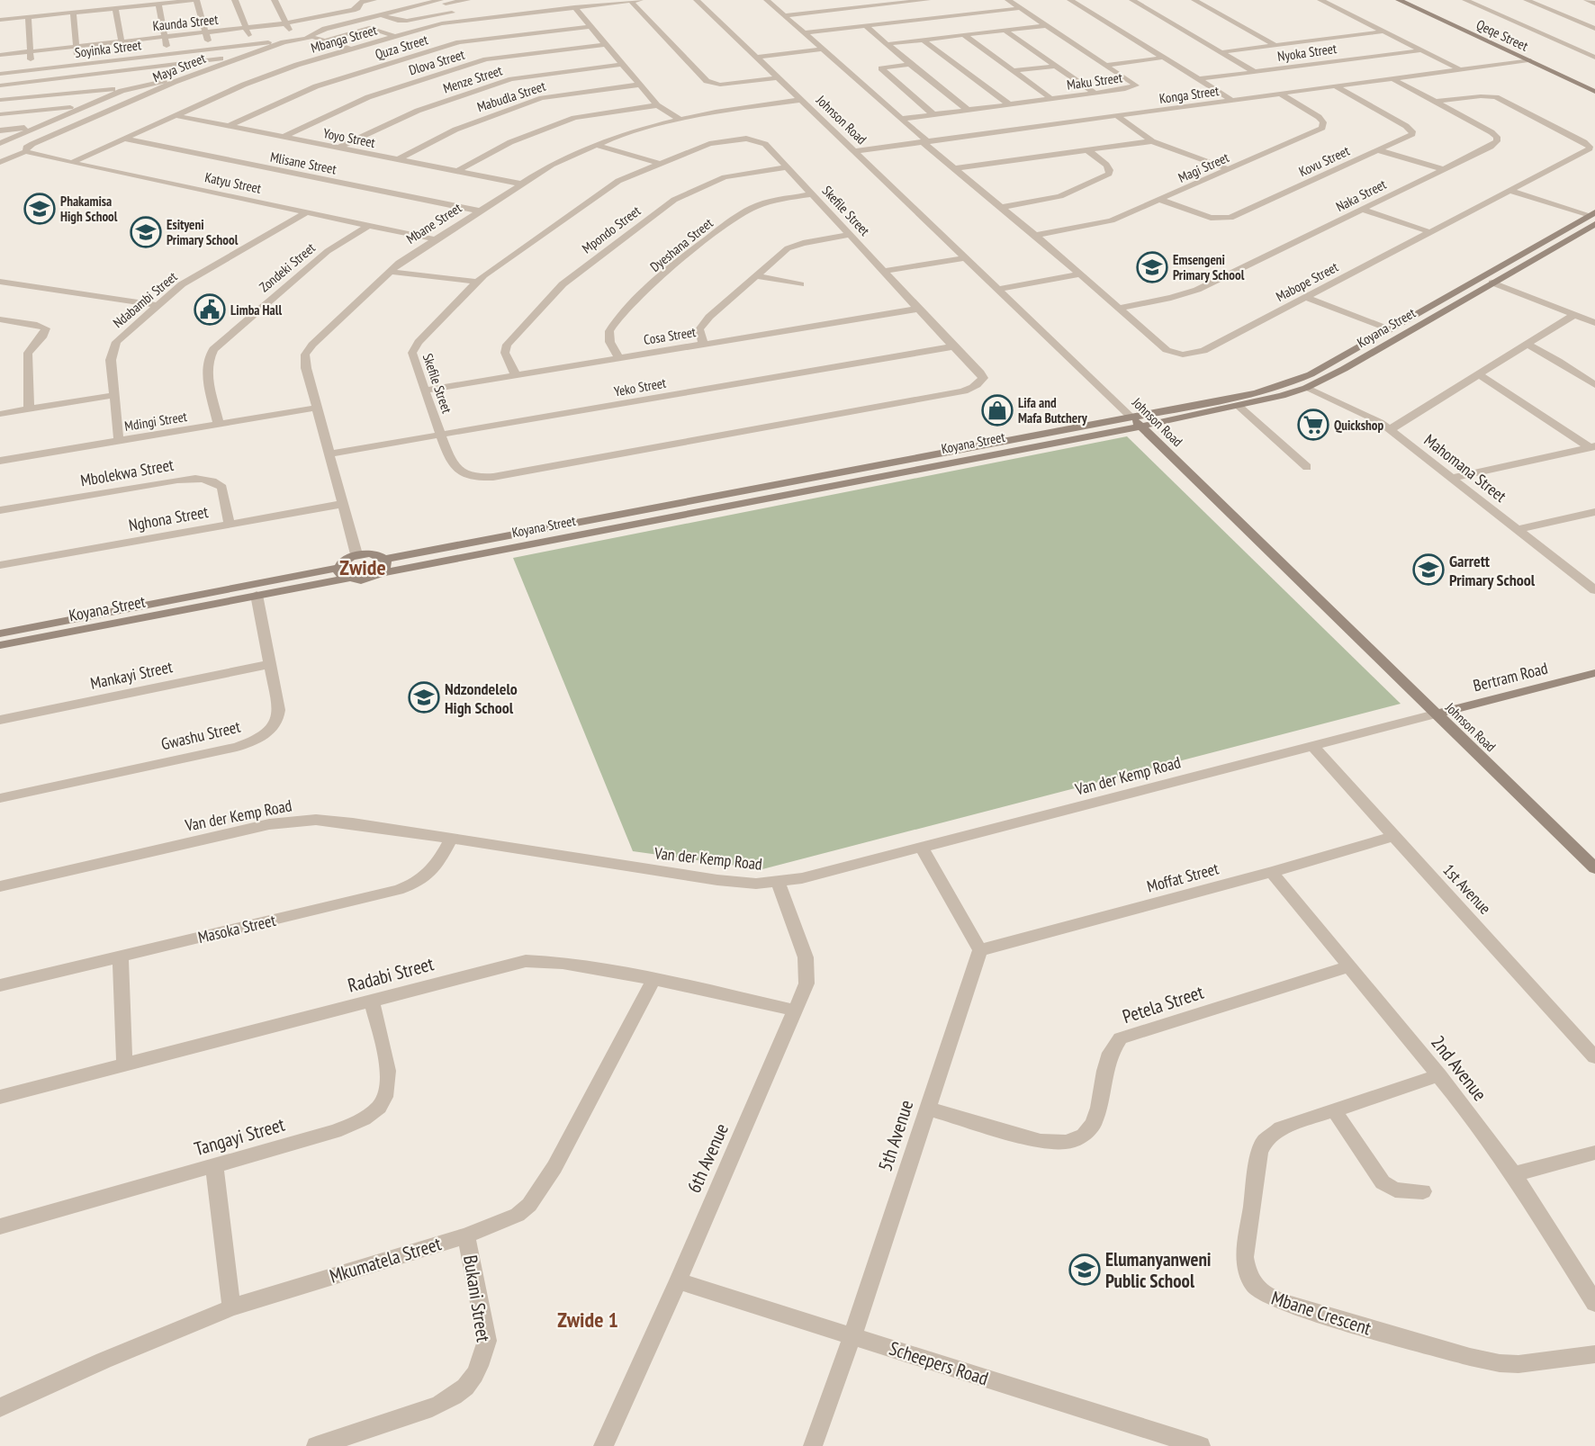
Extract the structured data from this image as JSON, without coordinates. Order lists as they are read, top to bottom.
{
  "streets": {
    "main road": [
      "Qeqe Street",
      "Johnson Road",
      "Koyana Street",
      "Bertram Road"
    ],
    "street": [
      "Kaunda Street",
      "Mbanga Street",
      "Quza Street",
      "Soyinka Street",
      "Nyoka Street",
      "Dlova Street",
      "Maya Street",
      "Menze Street",
      "Maku Street",
      "Konga Street",
      "Mabudla Street",
      "Yoyo Street",
      "Kovu Street",
      "Mlisane Street",
      "Magi Street",
      "Katyu Street",
      "Naka Street",
      "Skefile Street",
      "Mbane Street",
      "Mpondo Street",
      "Dyeshana Street",
      "Zondeki Street",
      "Mabope Street",
      "Ndabambi Street",
      "Cosa Street",
      "Yeko Street",
      "Mdingi Street",
      "Mahomana Street",
      "Mbolekwa Street",
      "Nghona Street",
      "Mankayi Street",
      "Gwashu Street",
      "Van der Kemp Road",
      "Moffat Street",
      "1st Avenue",
      "Masoka Street",
      "Radabi Street",
      "Petela Street",
      "2nd Avenue",
      "5th Avenue",
      "Tangayi Street",
      "6th Avenue",
      "Mkumatela Street",
      "Bukani Street",
      "Mbane Crescent",
      "Scheepers Road"
    ]
  },
  "crossings": [
    ["Qeqe Street", "Konga Street"],
    ["Mbanga Street", "Maya Street"],
    ["Mbanga Street", "Yoyo Street"],
    ["Mbanga Street", "Mlisane Street"],
    ["Mbanga Street", "Katyu Street"],
    ["Quza Street", "Yoyo Street"],
    ["Soyinka Street", "Maya Street"],
    ["Dlova Street", "Yoyo Street"],
    ["Maya Street", "Katyu Street"],
    ["Menze Street", "Yoyo Street"],
    ["Maku Street", "Mabope Street"],
    ["Konga Street", "Johnson Road"],
    ["Konga Street", "Kovu Street"],
    ["Konga Street", "Magi Street"],
    ["Konga Street", "Naka Street"],
    ["Konga Street", "Mabope Street"],
    ["Mabudla Street", "Yoyo Street"],
    ["Johnson Road", "Mbane Street"],
    ["Johnson Road", "Koyana Street"],
    ["Johnson Road", "Bertram Road"],
    ["Johnson Road", "Van der Kemp Road"],
    ["Yoyo Street", "Mbane Street"],
    ["Kovu Street", "Magi Street"],
    ["Mlisane Street", "Mbane Street"],
    ["Magi Street", "Mabope Street"],
    ["Katyu Street", "Mbane Street"],
    ["Katyu Street", "Zondeki Street"],
    ["Katyu Street", "Ndabambi Street"],
    ["Naka Street", "Mabope Street"],
    ["Skefile Street", "Mpondo Street"],
    ["Skefile Street", "Dyeshana Street"],
    ["Skefile Street", "Cosa Street"],
    ["Skefile Street", "Yeko Street"],
    ["Mbane Street", "Koyana Street"],
    ["Mbane Street", "Yeko Street"],
    ["Mbane Street", "Mdingi Street"],
    ["Mbane Street", "Nghona Street"],
    ["Mpondo Street", "Cosa Street"],
    ["Dyeshana Street", "Cosa Street"],
    ["Zondeki Street", "Mdingi Street"],
    ["Ndabambi Street", "Mdingi Street"],
    ["Koyana Street", "Mahomana Street"],
    ["Koyana Street", "Gwashu Street"],
    ["Mbolekwa Street", "Nghona Street"],
    ["Mankayi Street", "Gwashu Street"],
    ["Bertram Road", "Van der Kemp Road"],
    ["Van der Kemp Road", "1st Avenue"],
    ["Van der Kemp Road", "Masoka Street"],
    ["Van der Kemp Road", "6th Avenue"],
    ["Moffat Street", "1st Avenue"],
    ["Moffat Street", "2nd Avenue"],
    ["Moffat Street", "5th Avenue"],
    ["Radabi Street", "Tangayi Street"],
    ["Radabi Street", "6th Avenue"],
    ["Radabi Street", "Mkumatela Street"],
    ["Petela Street", "2nd Avenue"],
    ["Petela Street", "5th Avenue"],
    ["2nd Avenue", "Mbane Crescent"],
    ["5th Avenue", "Scheepers Road"],
    ["6th Avenue", "Scheepers Road"],
    ["Mkumatela Street", "Bukani Street"]
  ],
  "districts": ["Zwide", "Zwide 1"],
  "places": {
    "school or university": [
      "Phakamisa High School",
      "Esityeni Primary School",
      "Emsengeni Primary School",
      "Garrett Primary School",
      "Ndzondelelo High School",
      "Elumanyanweni Public School"
    ],
    "public building": ["Limba Hall"],
    "shop": ["Lifa and Mafa Butchery"],
    "supermarket": ["Quickshop"]
  }
}
